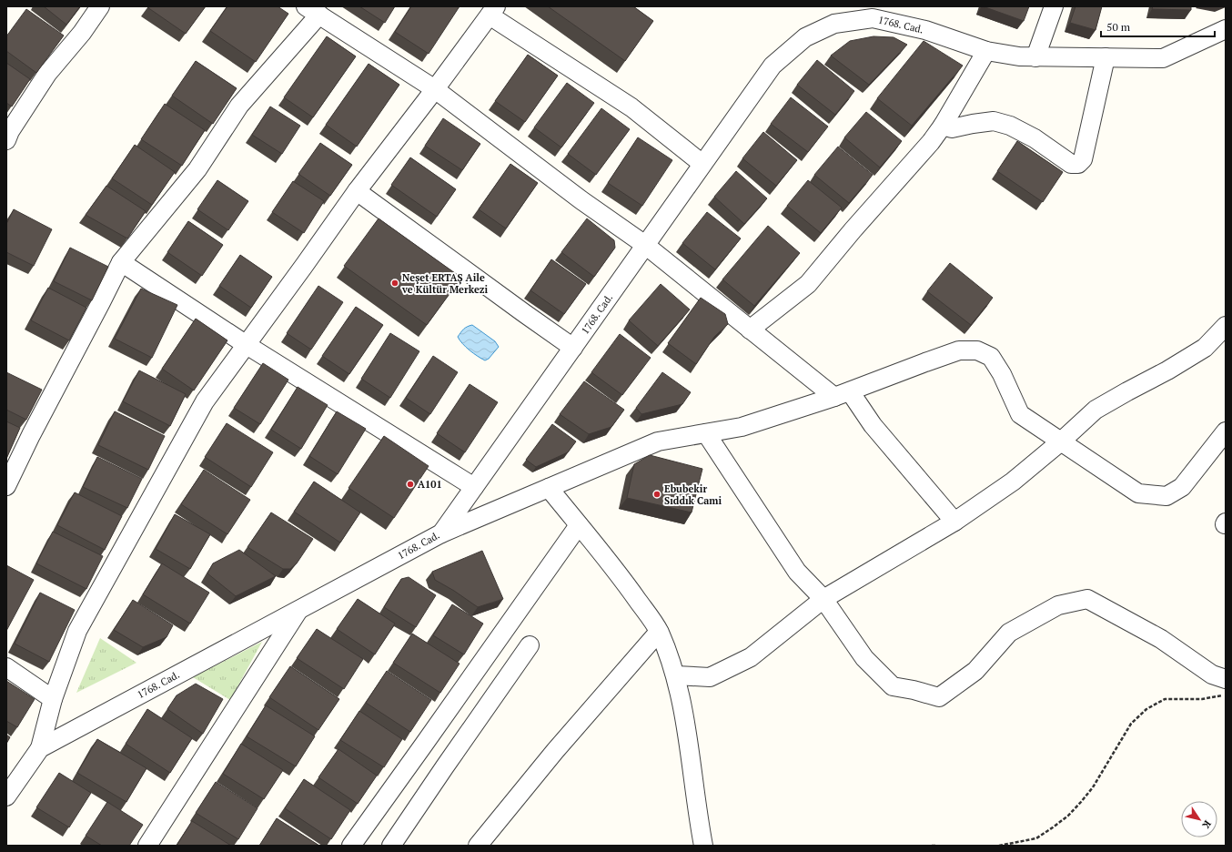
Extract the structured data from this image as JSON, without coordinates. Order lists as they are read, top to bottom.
{
  "streets": {
    "street": ["1768. Cad."]
  },
  "places": ["Neşet ERTAŞ Aile ve Kültür Merkezi", "A101", "Ebubekir Sıddık Cami"],
  "scale_bar": "50 m",
  "north": "bottom right"
}
